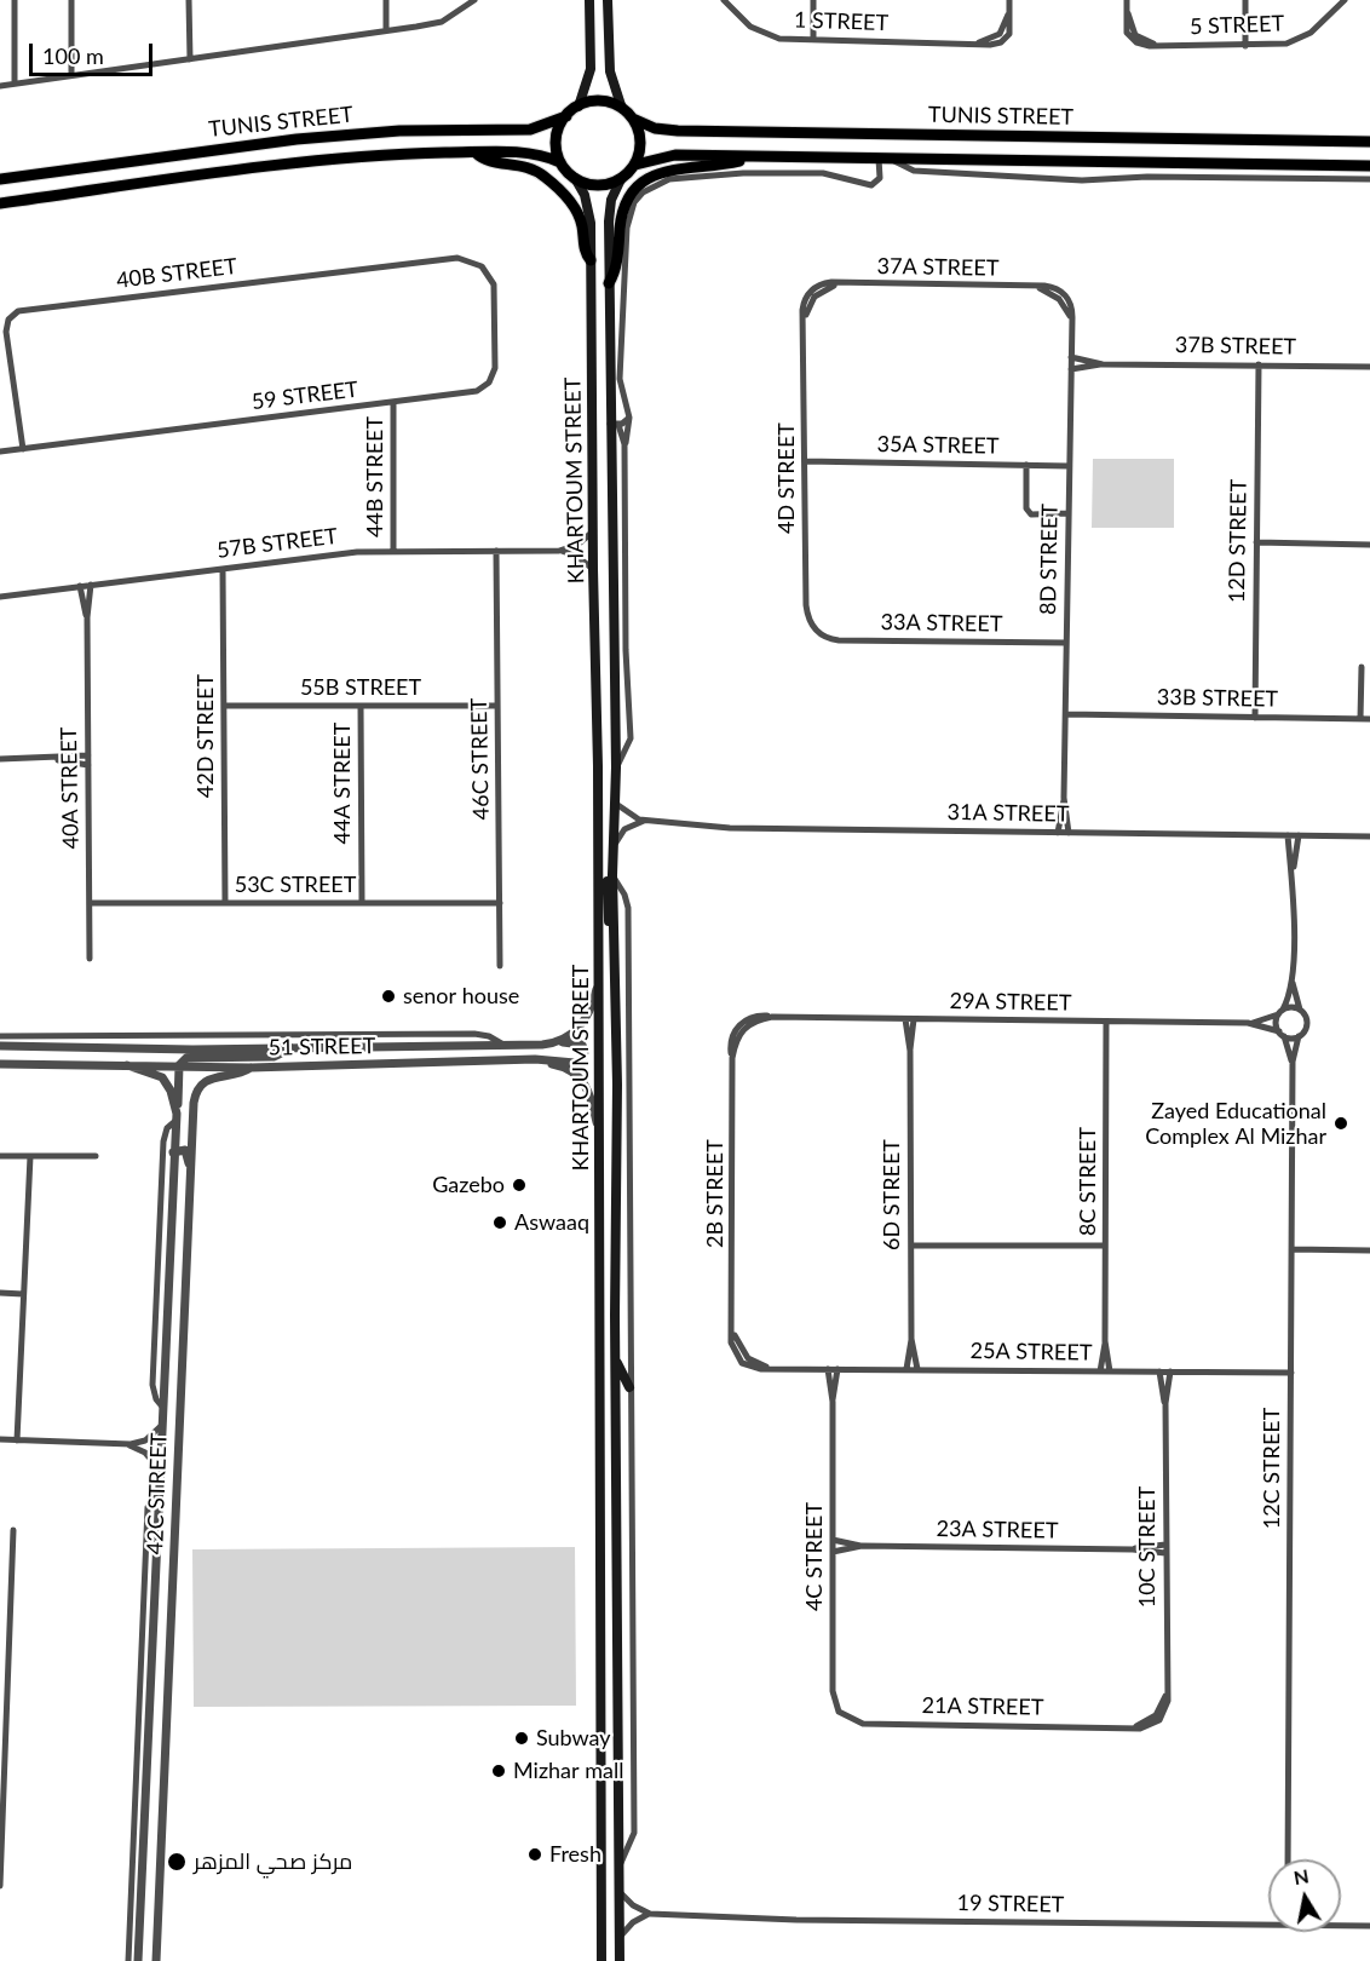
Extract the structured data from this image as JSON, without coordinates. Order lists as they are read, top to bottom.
{
  "streets": {
    "main road": ["TUNIS STREET", "KHARTOUM STREET"],
    "street": [
      "1 STREET",
      "5 STREET",
      "37A STREET",
      "40B STREET",
      "37B STREET",
      "59 STREET",
      "35A STREET",
      "44B STREET",
      "4D STREET",
      "12D STREET",
      "57B STREET",
      "8D STREET",
      "33A STREET",
      "55B STREET",
      "33B STREET",
      "42D STREET",
      "46C STREET",
      "44A STREET",
      "40A STREET",
      "31A STREET",
      "53C STREET",
      "29A STREET",
      "51 STREET",
      "8C STREET",
      "2B STREET",
      "6D STREET",
      "25A STREET",
      "12C STREET",
      "42C STREET",
      "23A STREET",
      "10C STREET",
      "4C STREET",
      "21A STREET",
      "19 STREET"
    ]
  },
  "crossings": [
    ["TUNIS STREET", "KHARTOUM STREET"],
    ["37A STREET", "4D STREET"],
    ["37A STREET", "8D STREET"],
    ["40B STREET", "59 STREET"],
    ["37B STREET", "12D STREET"],
    ["37B STREET", "8D STREET"],
    ["59 STREET", "44B STREET"],
    ["35A STREET", "4D STREET"],
    ["35A STREET", "8D STREET"],
    ["44B STREET", "57B STREET"],
    ["4D STREET", "33A STREET"],
    ["KHARTOUM STREET", "57B STREET"],
    ["KHARTOUM STREET", "31A STREET"],
    ["KHARTOUM STREET", "51 STREET"],
    ["12D STREET", "33B STREET"],
    ["57B STREET", "42D STREET"],
    ["57B STREET", "46C STREET"],
    ["57B STREET", "40A STREET"],
    ["8D STREET", "33A STREET"],
    ["8D STREET", "33B STREET"],
    ["8D STREET", "31A STREET"],
    ["55B STREET", "42D STREET"],
    ["55B STREET", "46C STREET"],
    ["55B STREET", "44A STREET"],
    ["42D STREET", "53C STREET"],
    ["46C STREET", "53C STREET"],
    ["44A STREET", "53C STREET"],
    ["40A STREET", "53C STREET"],
    ["29A STREET", "8C STREET"],
    ["29A STREET", "2B STREET"],
    ["29A STREET", "6D STREET"],
    ["29A STREET", "12C STREET"],
    ["51 STREET", "42C STREET"],
    ["8C STREET", "25A STREET"],
    ["2B STREET", "25A STREET"],
    ["6D STREET", "25A STREET"],
    ["25A STREET", "12C STREET"],
    ["25A STREET", "10C STREET"],
    ["25A STREET", "4C STREET"],
    ["23A STREET", "10C STREET"],
    ["23A STREET", "4C STREET"],
    ["10C STREET", "21A STREET"],
    ["4C STREET", "21A STREET"]
  ],
  "places": [
    "senor house",
    "Zayed Educational Complex Al Mizhar",
    "Gazebo",
    "Aswaaq",
    "Subway",
    "Mizhar mall",
    "Fresh",
    "مركز صحي المزهر"
  ],
  "scale_bar": "100 m",
  "north": "top"
}
